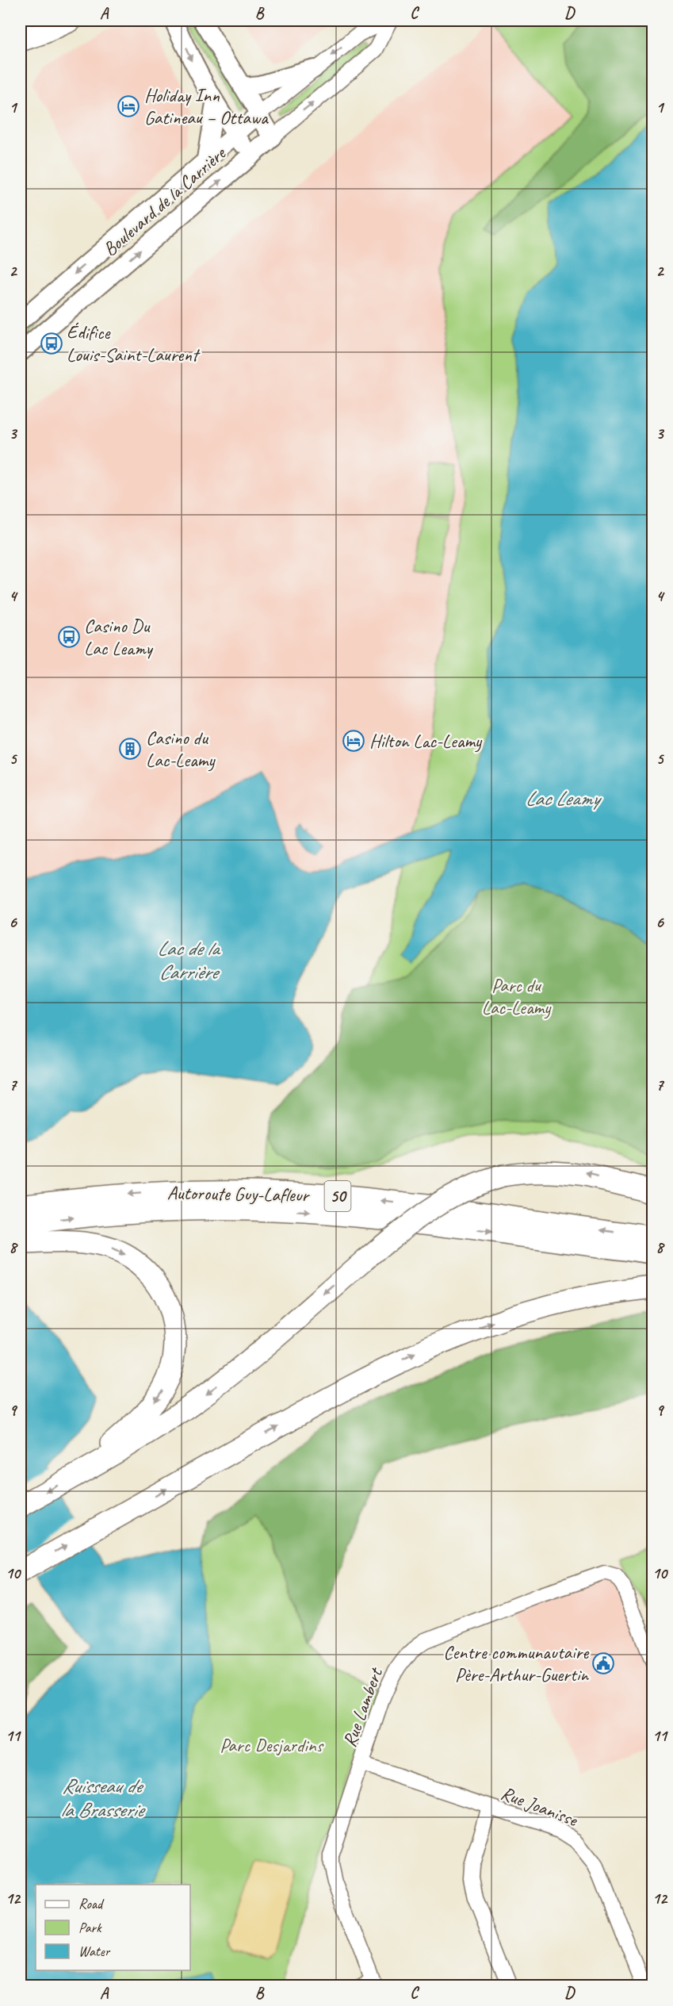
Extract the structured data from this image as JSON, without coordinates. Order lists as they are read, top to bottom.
{
  "streets": {
    "highway": ["Autoroute Guy-Lafleur", "50"],
    "main road": ["Boulevard de la Carrière"],
    "street": ["Rue Lambert", "Rue Joanisse"]
  },
  "crossings": [
    ["Rue Lambert", "Rue Joanisse"]
  ],
  "water": ["Lac Leamy", "Lac de la Carrière", "Ruisseau de la Brasserie"],
  "parks": ["Parc du Lac-Leamy", "Parc Desjardins"],
  "places": {
    "hotel": ["Holiday Inn Gatineau – Ottawa", "Hilton Lac-Leamy"],
    "bus stop": ["Édifice Louis-Saint-Laurent", "Casino Du Lac Leamy"],
    "building": ["Casino du Lac-Leamy"],
    "public building": ["Centre communautaire Père-Arthur-Guertin"]
  },
  "legend": ["Road", "Park", "Water"],
  "grid": {
    "columns": [
      "A",
      "B",
      "C",
      "D"
    ],
    "rows": [
      "1",
      "2",
      "3",
      "4",
      "5",
      "6",
      "7",
      "8",
      "9",
      "10",
      "11",
      "12"
    ]
  }
}
